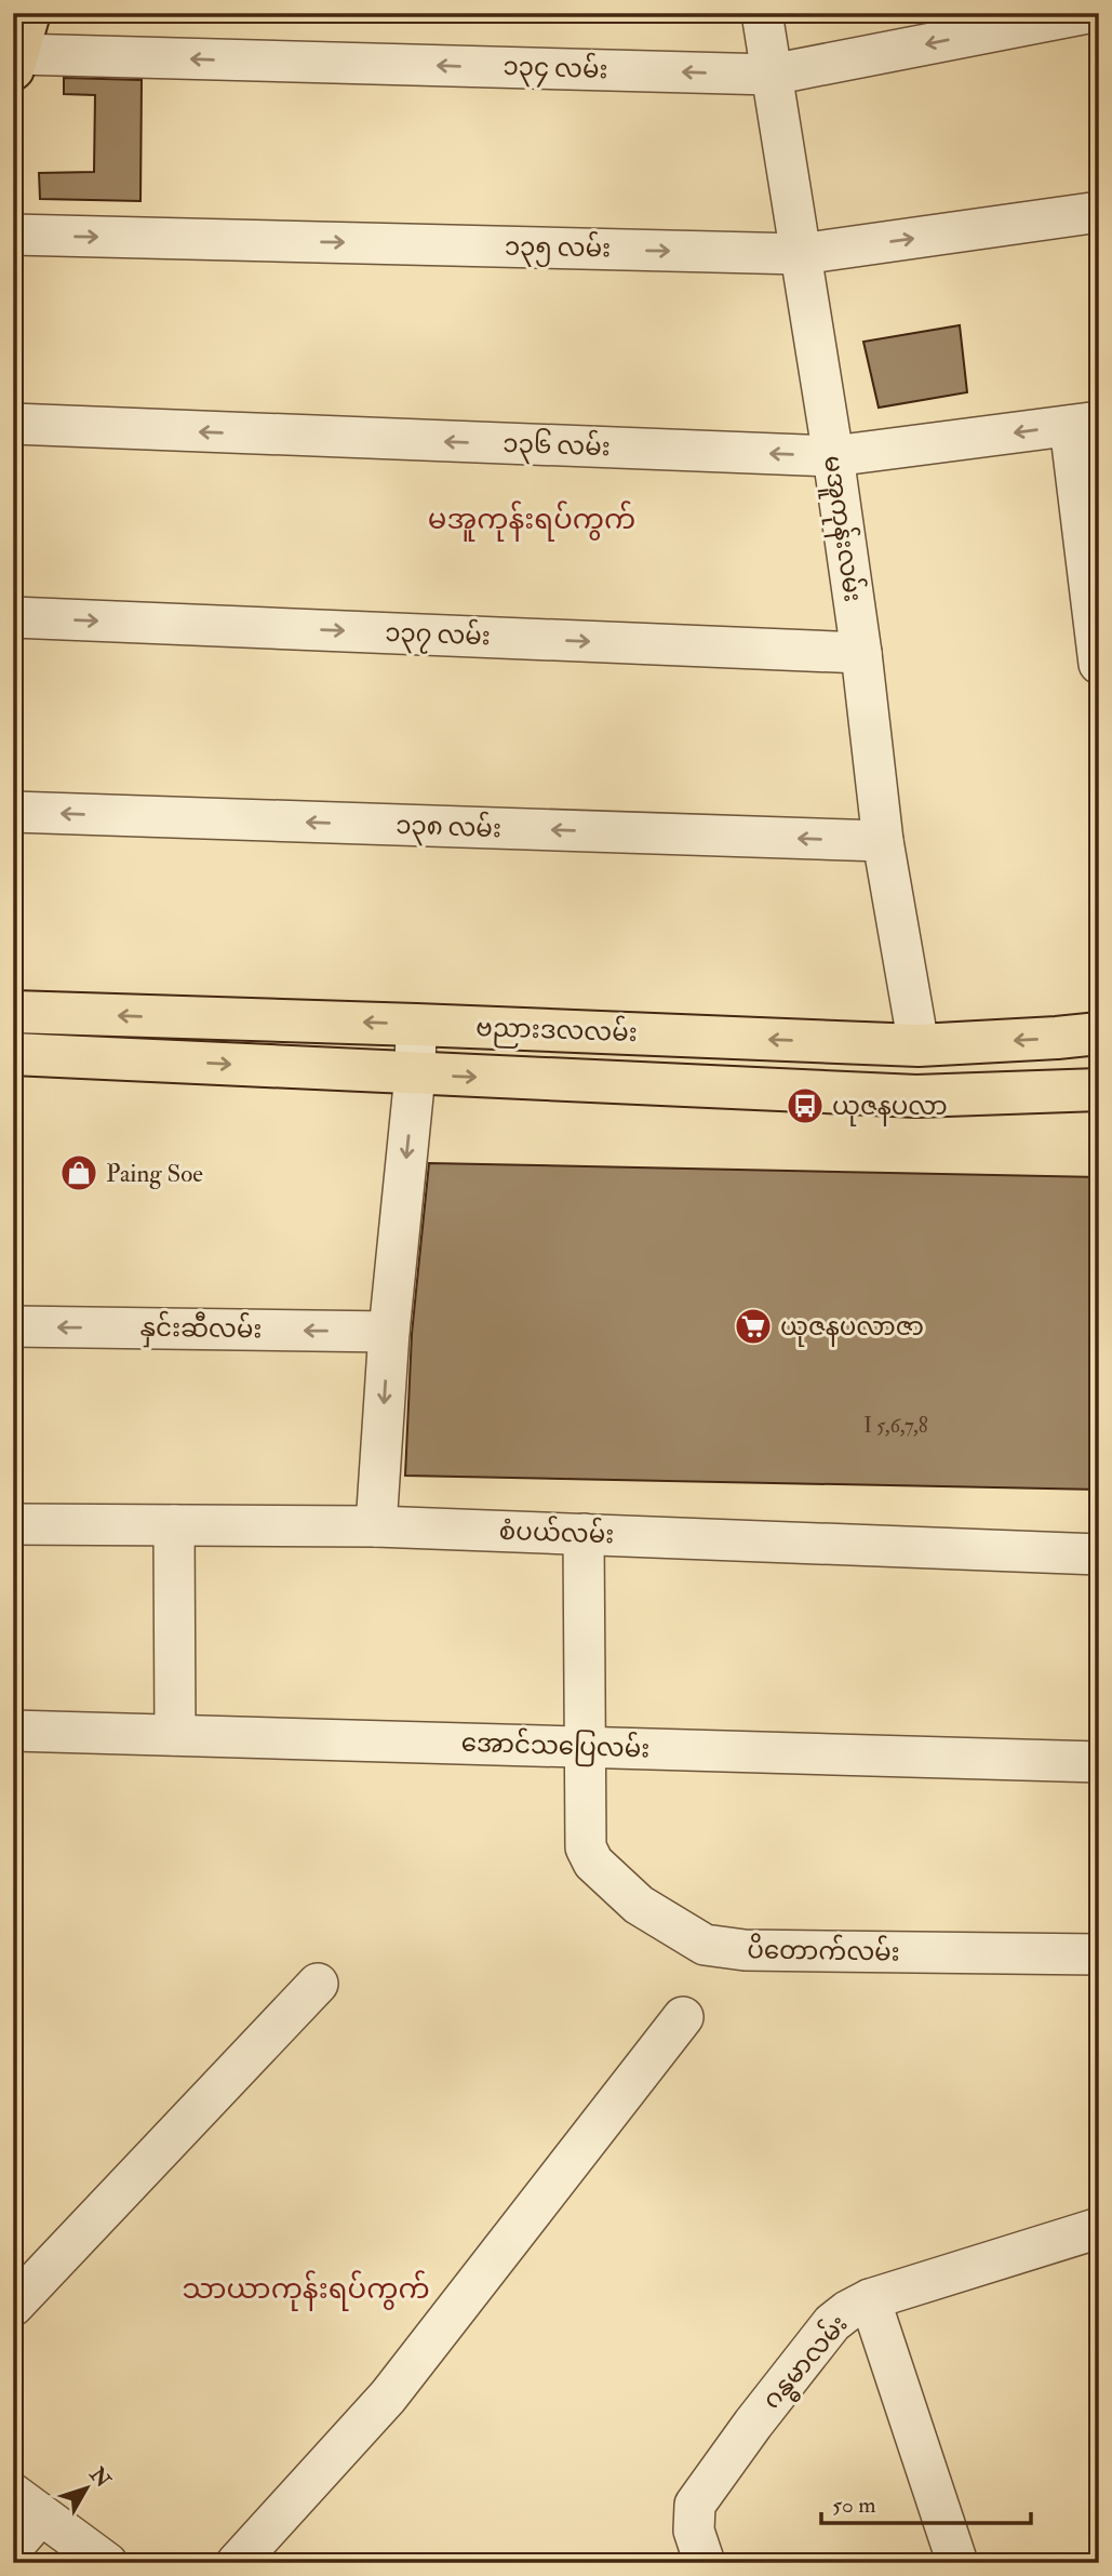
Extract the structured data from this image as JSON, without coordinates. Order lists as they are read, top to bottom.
{
  "streets": {
    "main road": ["ဗညားဒလလမ်း"],
    "street": [
      "၁၃၄ လမ်း",
      "၁၃၅ လမ်း",
      "၁၃၆ လမ်း",
      "မအူကုန်းလမ်း",
      "၁၃၇ လမ်း",
      "၁၃၈ လမ်း",
      "နှင်းဆီလမ်း",
      "စံပယ်လမ်း",
      "အောင်သပြေလမ်း",
      "ပိတောက်လမ်း",
      "ဂန္ဓမာလမ်း"
    ]
  },
  "crossings": [
    ["၁၃၄ လမ်း", "မအူကုန်းလမ်း"],
    ["၁၃၅ လမ်း", "မအူကုန်းလမ်း"],
    ["၁၃၆ လမ်း", "မအူကုန်းလမ်း"],
    ["မအူကုန်းလမ်း", "၁၃၇ လမ်း"],
    ["မအူကုန်းလမ်း", "၁၃၈ လမ်း"],
    ["မအူကုန်းလမ်း", "ဗညားဒလလမ်း"],
    ["အောင်သပြေလမ်း", "ပိတောက်လမ်း"]
  ],
  "one_way": [
    "၁၃၄ လမ်း",
    "၁၃၅ လမ်း",
    "၁၃၆ လမ်း",
    "၁၃၇ လမ်း",
    "၁၃၈ လမ်း",
    "နှင်းဆီလမ်း"
  ],
  "districts": ["မအူကုန်းရပ်ကွက်", "သာယာကုန်းရပ်ကွက်"],
  "places": {
    "bus stop": ["ယုဇနပလာ"],
    "shop": ["Paing Soe"],
    "supermarket": ["ယုဇနပလာဇာ"]
  },
  "house_numbers": ["I 5,6,7,8"],
  "scale_bar": "50 m",
  "north": "top right"
}
